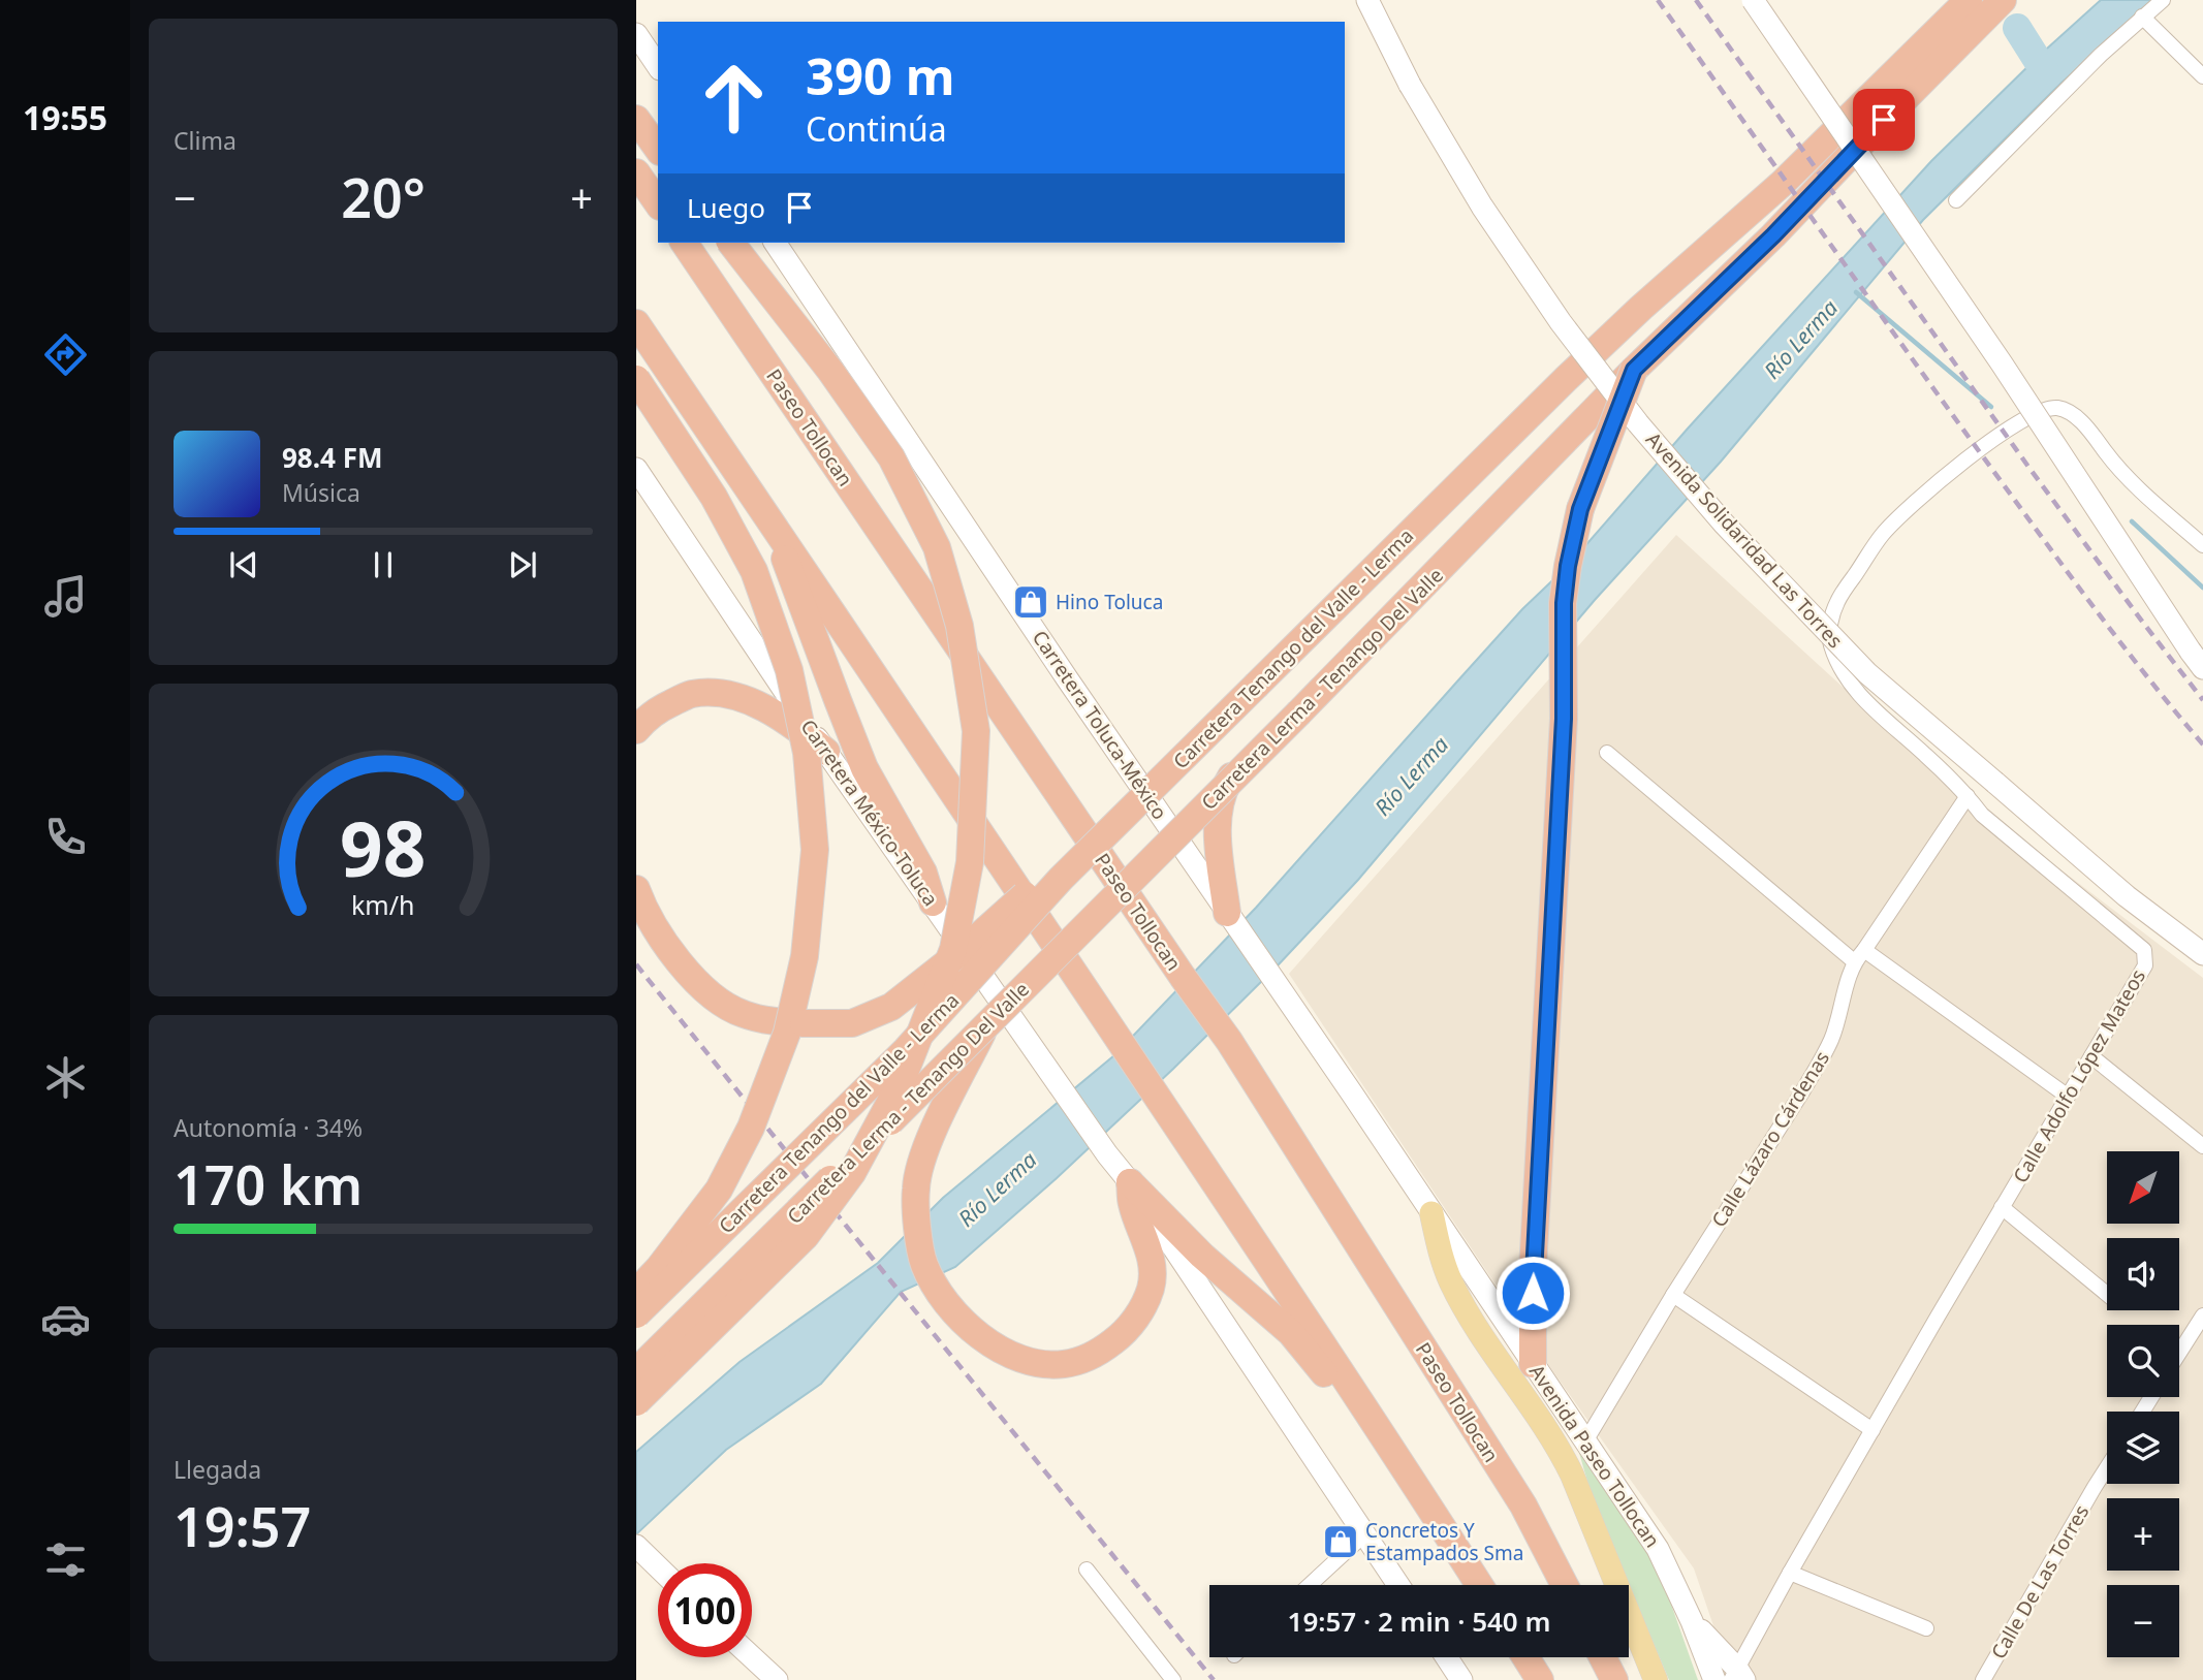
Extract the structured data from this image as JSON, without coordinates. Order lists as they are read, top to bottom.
{
  "streets": {
    "highway": ["Paseo Tollocan", "Carretera Tenango del Valle - Lerma", "Carretera Lerma - Tenango Del Valle"],
    "main road": [
      "Avenida Solidaridad Las Torres",
      "Carretera Toluca-México",
      "Carretera México-Toluca",
      "Avenida Paseo Tollocan"
    ],
    "street": ["Calle Adolfo López Mateos", "Calle Lázaro Cárdenas", "Calle De Las Torres"]
  },
  "crossings": [
    ["Carretera Toluca-México", "Avenida Paseo Tollocan"],
    ["Calle Adolfo López Mateos", "Calle Lázaro Cárdenas"],
    ["Calle Lázaro Cárdenas", "Avenida Paseo Tollocan"]
  ],
  "water": ["Río Lerma"],
  "places": {
    "shop": ["Hino Toluca", "Concretos Y Estampados Sma"]
  },
  "north": "bottom left",
  "page": {
    "tabs": "19:55",
    "tile": [
      "Clima",
      ["Autonomía · 34%", "170 km"],
      ["Llegada", "19:57"]
    ],
    "turn": ["390 m", "Continúa"],
    "heat": ["−", "20°", "+"],
    "then": "Luego",
    "song": ["98.4 FM", "Música"],
    "map_buttons": ["+", "−"],
    "limit": "100",
    "trip": "19:57 · 2 min · 540 m",
    "gauge": ["98", "km/h"]
  }
}
